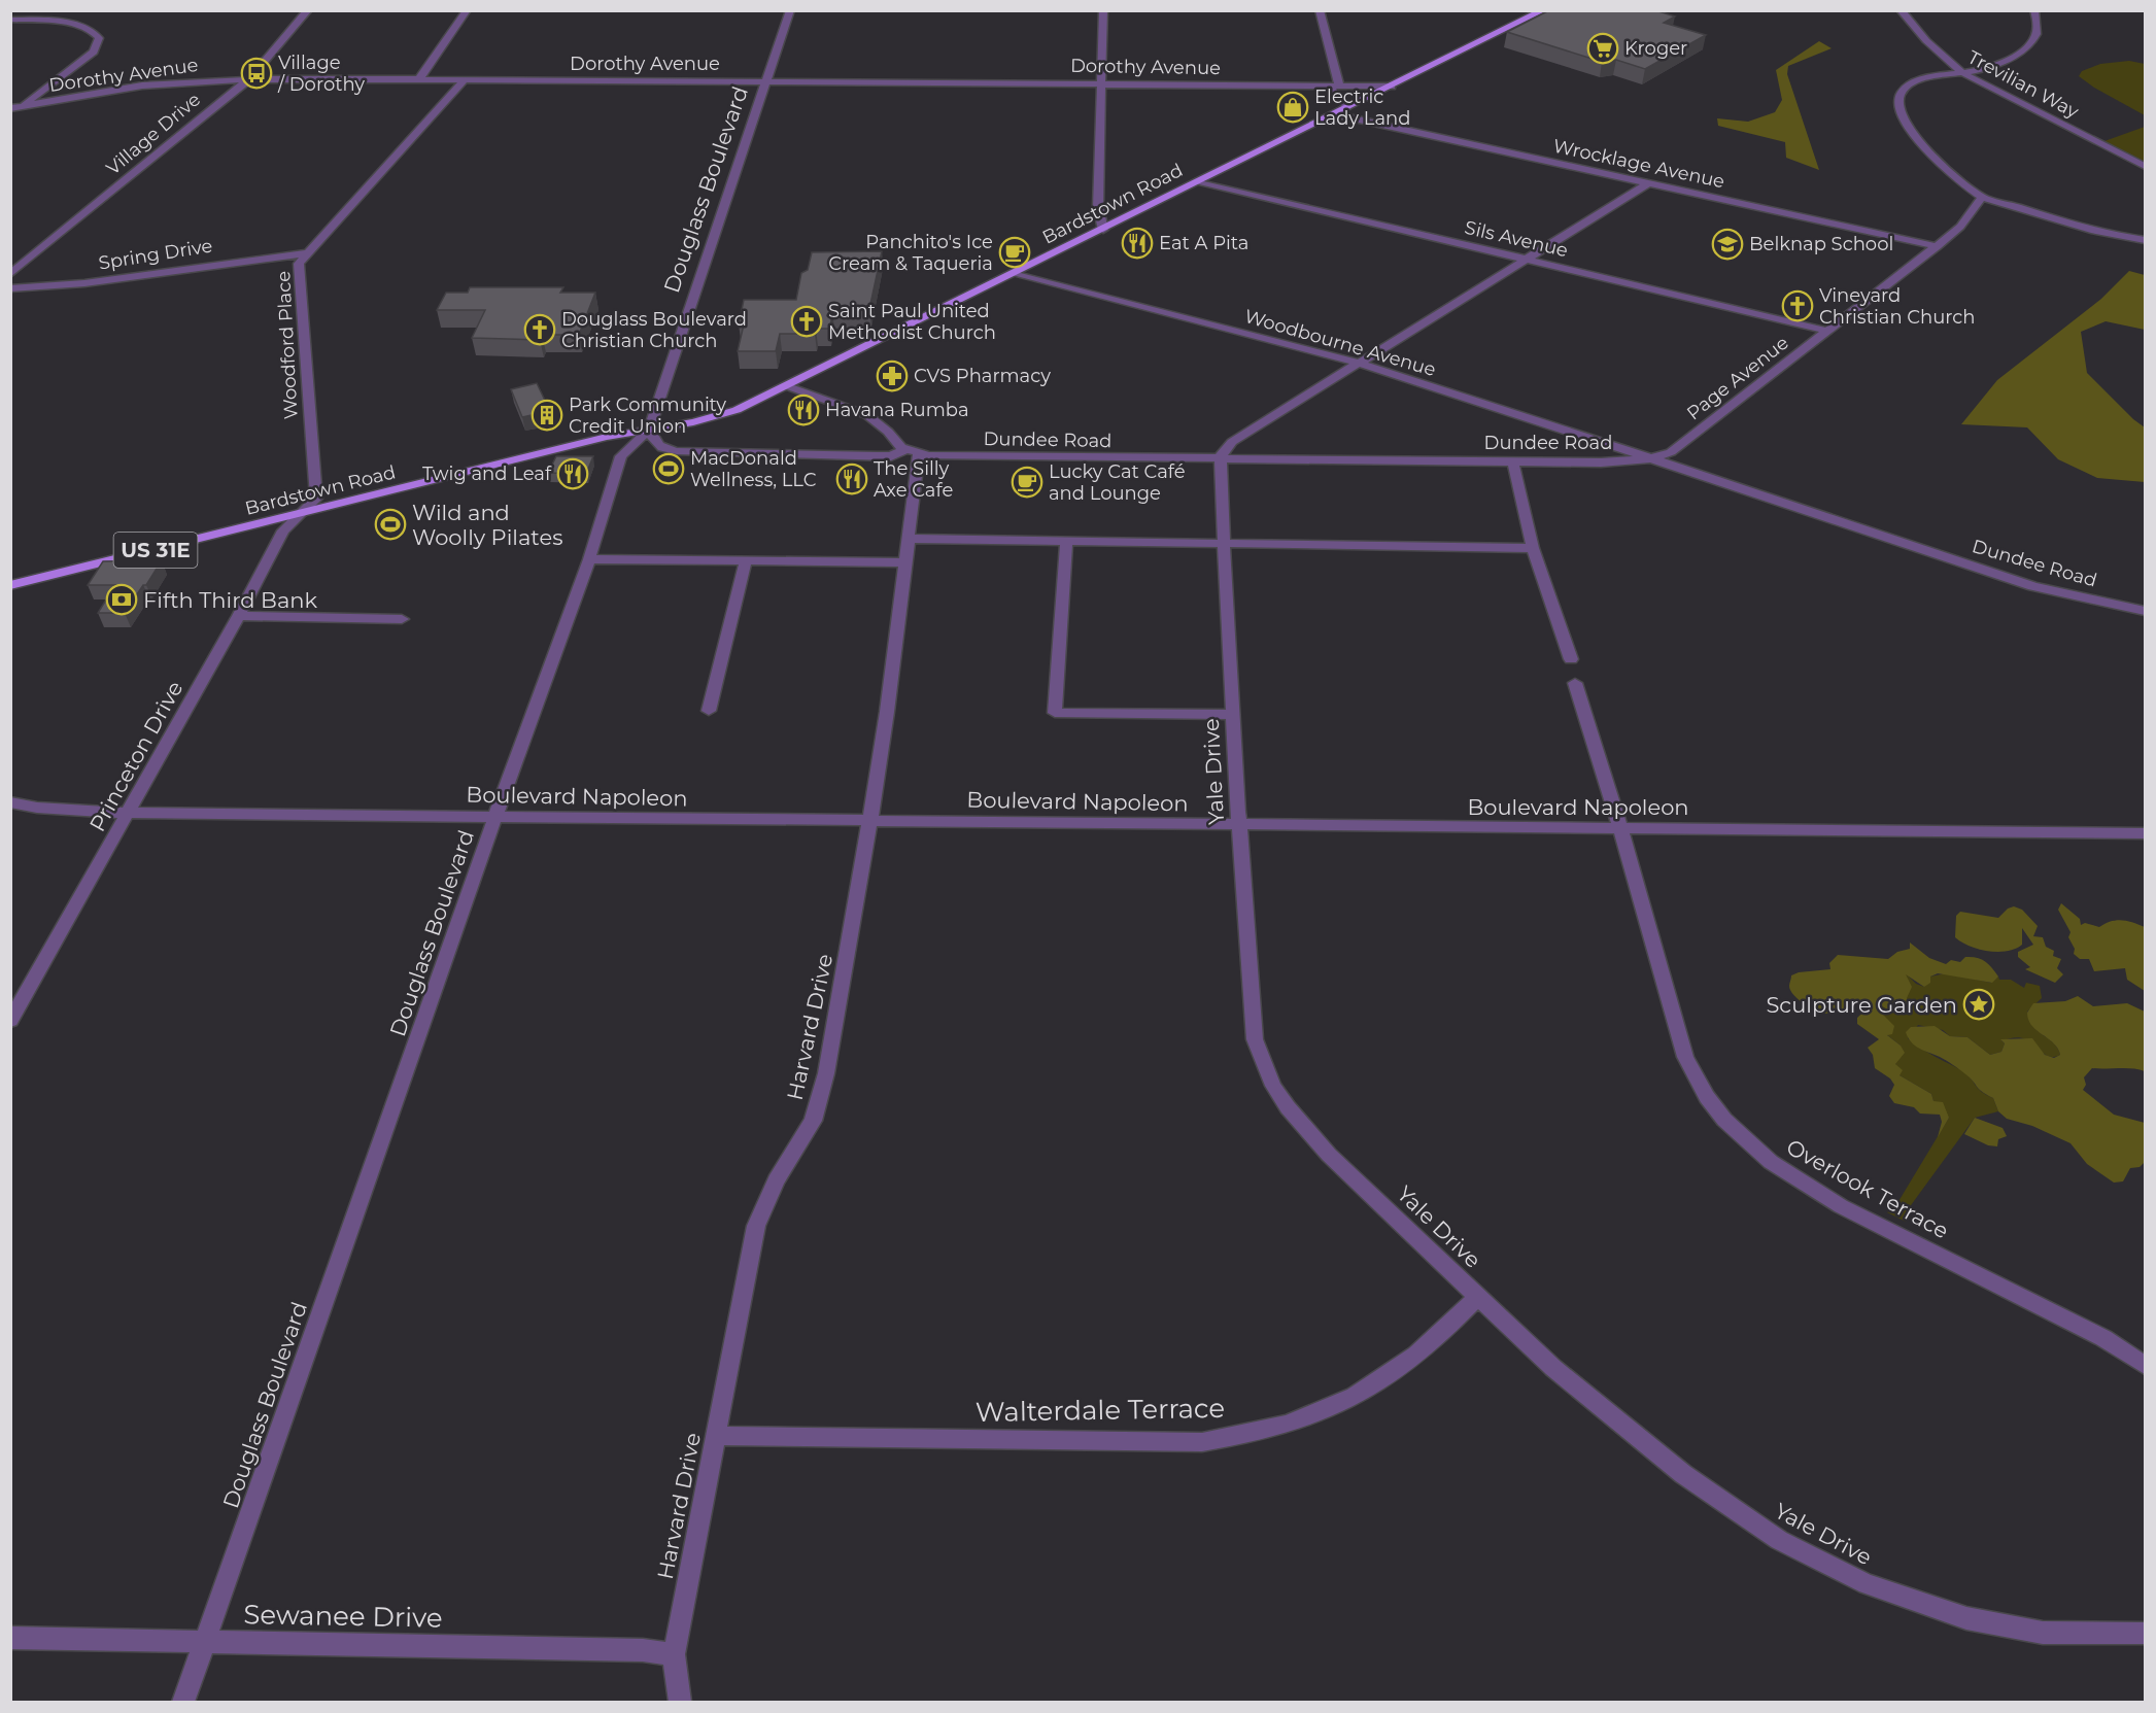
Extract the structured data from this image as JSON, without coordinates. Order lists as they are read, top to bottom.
{
  "streets": {
    "main road": ["Bardstown Road", "US 31E"],
    "street": [
      "Dorothy Avenue",
      "Trevilian Way",
      "Village Drive",
      "Wrocklage Avenue",
      "Douglass Boulevard",
      "Sils Avenue",
      "Spring Drive",
      "Woodbourne Avenue",
      "Woodford Place",
      "Page Avenue",
      "Dundee Road",
      "Princeton Drive",
      "Yale Drive",
      "Boulevard Napoleon",
      "Harvard Drive",
      "Overlook Terrace",
      "Walterdale Terrace",
      "Sewanee Drive"
    ]
  },
  "crossings": [
    ["Dorothy Avenue", "Village Drive"],
    ["Dorothy Avenue", "Douglass Boulevard"],
    ["Dorothy Avenue", "Bardstown Road"],
    ["Dorothy Avenue", "Woodford Place"],
    ["Wrocklage Avenue", "Bardstown Road"],
    ["Wrocklage Avenue", "Page Avenue"],
    ["Douglass Boulevard", "Bardstown Road"],
    ["Douglass Boulevard", "Dundee Road"],
    ["Douglass Boulevard", "Boulevard Napoleon"],
    ["Douglass Boulevard", "Sewanee Drive"],
    ["Bardstown Road", "Sils Avenue"],
    ["Bardstown Road", "Woodbourne Avenue"],
    ["Bardstown Road", "Woodford Place"],
    ["Bardstown Road", "Dundee Road"],
    ["Bardstown Road", "Princeton Drive"],
    ["Sils Avenue", "Page Avenue"],
    ["Spring Drive", "Woodford Place"],
    ["Woodbourne Avenue", "Page Avenue"],
    ["Woodbourne Avenue", "Dundee Road"],
    ["Woodford Place", "Princeton Drive"],
    ["Page Avenue", "Dundee Road"],
    ["Dundee Road", "Yale Drive"],
    ["Dundee Road", "Harvard Drive"],
    ["Princeton Drive", "Boulevard Napoleon"],
    ["Yale Drive", "Boulevard Napoleon"],
    ["Yale Drive", "Walterdale Terrace"],
    ["Boulevard Napoleon", "Harvard Drive"],
    ["Boulevard Napoleon", "Overlook Terrace"],
    ["Harvard Drive", "Walterdale Terrace"],
    ["Harvard Drive", "Sewanee Drive"]
  ],
  "places": {
    "supermarket": ["Kroger"],
    "bus stop": ["Village / Dorothy"],
    "shop": ["Electric Lady Land"],
    "restaurant": [
      "Eat A Pita",
      "Havana Rumba",
      "Twig and Leaf",
      "The Silly Axe Cafe"
    ],
    "school or university": ["Belknap School"],
    "cafe": ["Panchito's Ice Cream & Taqueria", "Lucky Cat Café and Lounge"],
    "church": ["Vineyard Christian Church", "Saint Paul United Methodist Church", "Douglass Boulevard Christian Church"],
    "pharmacy": ["CVS Pharmacy"],
    "building": ["Park Community Credit Union"],
    "sports": ["MacDonald Wellness, LLC", "Wild and Woolly Pilates"],
    "bank": ["Fifth Third Bank"],
    "place": ["Sculpture Garden"]
  }
}
